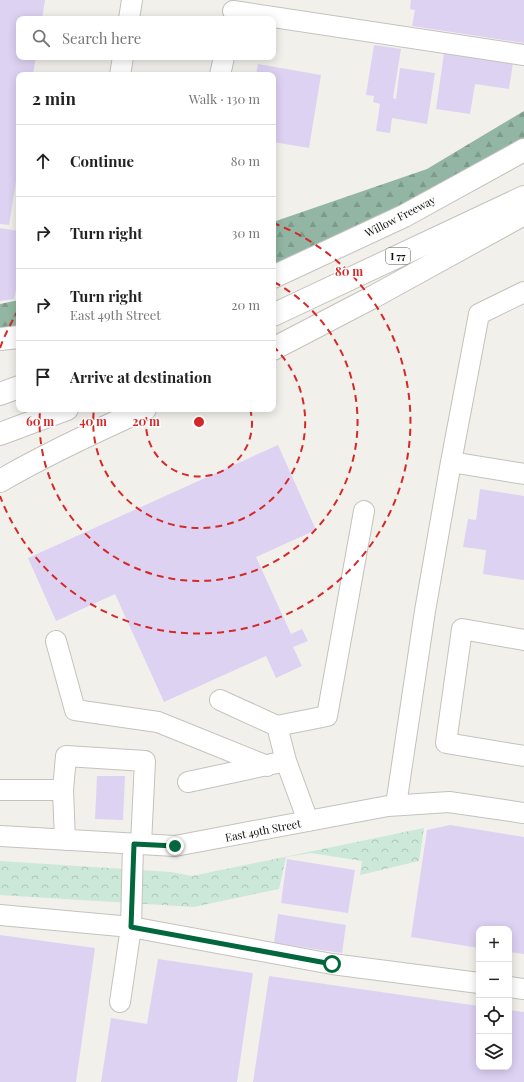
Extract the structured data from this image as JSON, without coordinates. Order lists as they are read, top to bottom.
{
  "streets": {
    "highway": ["Willow Freeway", "I 77"],
    "street": ["East 49th Street"]
  },
  "page": {
    "search": "Search here",
    "heading": ["2 min", "Walk · 130 m"],
    "list": [
      ["Continue", "80 m"],
      ["Turn right", "30 m"],
      ["Turn right", "East 49th Street", "20 m"],
      "Arrive at destination"
    ],
    "map_buttons": ["+", "−"]
  },
  "rings": [
    "80 m",
    "60 m",
    "40 m",
    "20 m"
  ]
}
